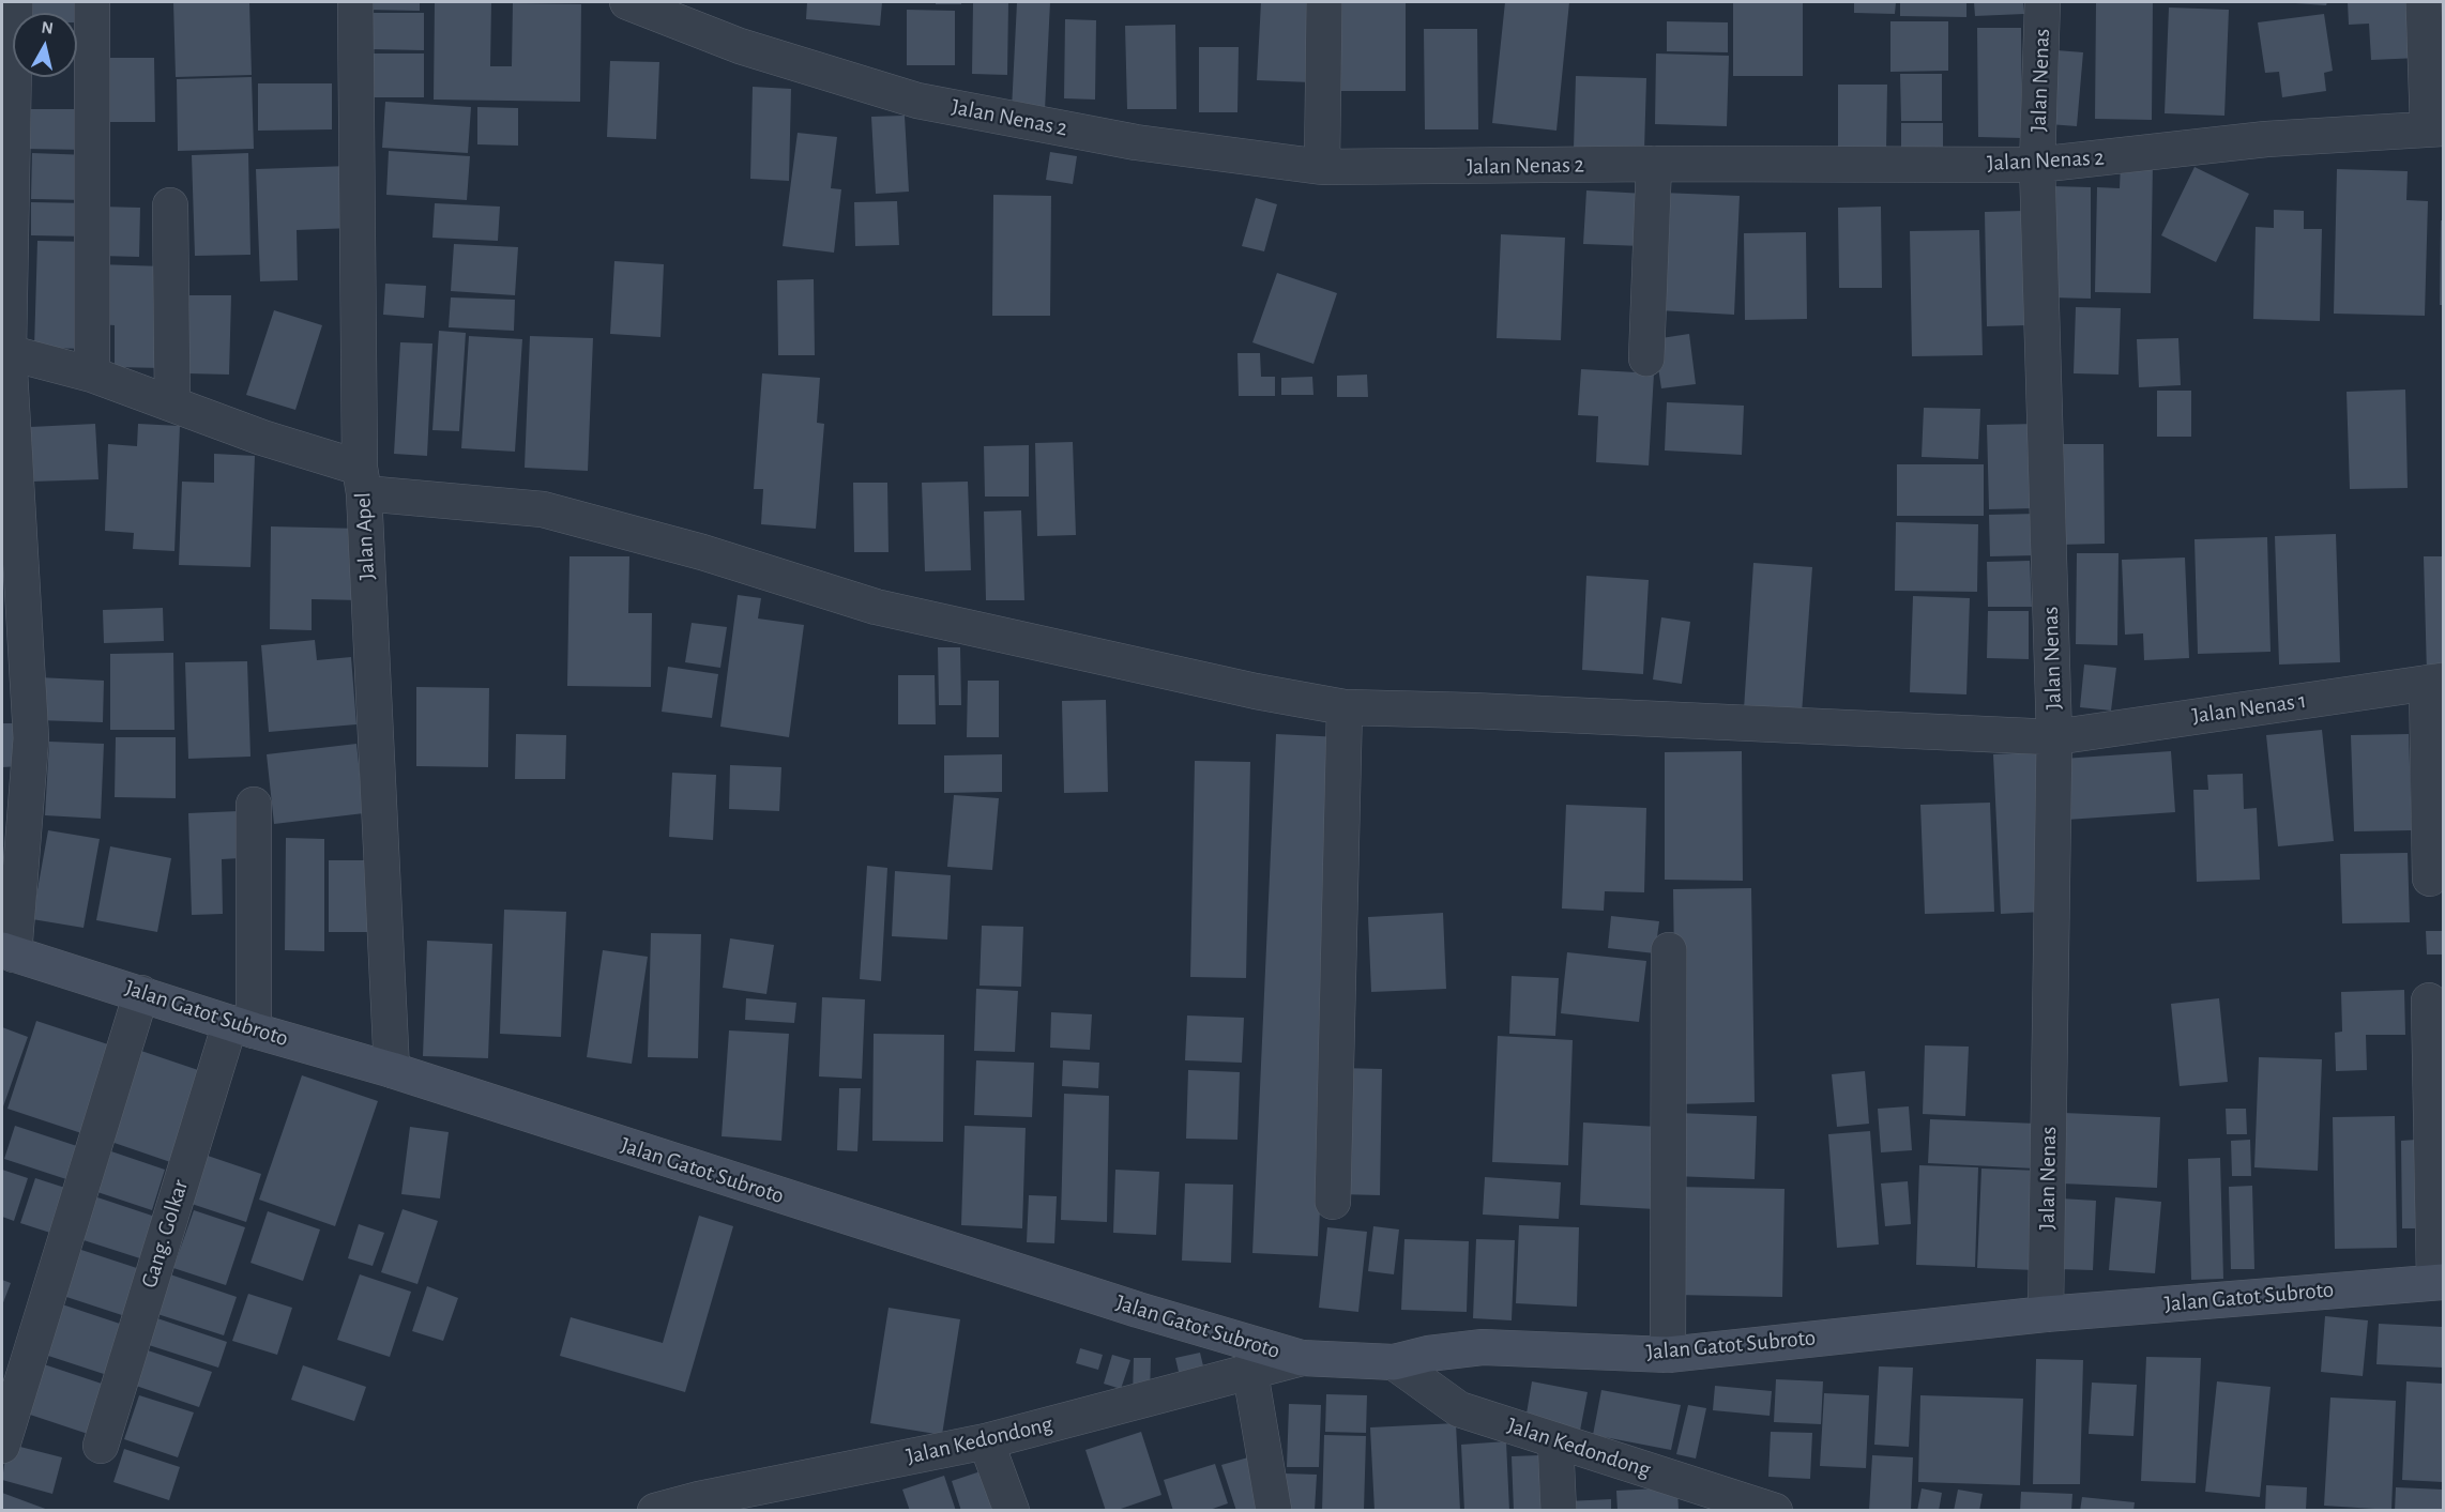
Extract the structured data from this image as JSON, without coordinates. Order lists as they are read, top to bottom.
{
  "streets": {
    "main road": ["Jalan Gatot Subroto"],
    "street": [
      "Jalan Nenas",
      "Jalan Nenas 2",
      "Jalan Apel",
      "Jalan Nenas 1",
      "Gang. Golkar",
      "Jalan Kedondong"
    ]
  },
  "crossings": [
    ["Jalan Nenas", "Jalan Nenas 2"],
    ["Jalan Nenas", "Jalan Nenas 1"],
    ["Jalan Nenas", "Jalan Gatot Subroto"],
    ["Jalan Apel", "Jalan Nenas 1"],
    ["Jalan Apel", "Jalan Gatot Subroto"],
    ["Jalan Gatot Subroto", "Gang. Golkar"],
    ["Jalan Gatot Subroto", "Jalan Kedondong"]
  ],
  "north": "top"
}
